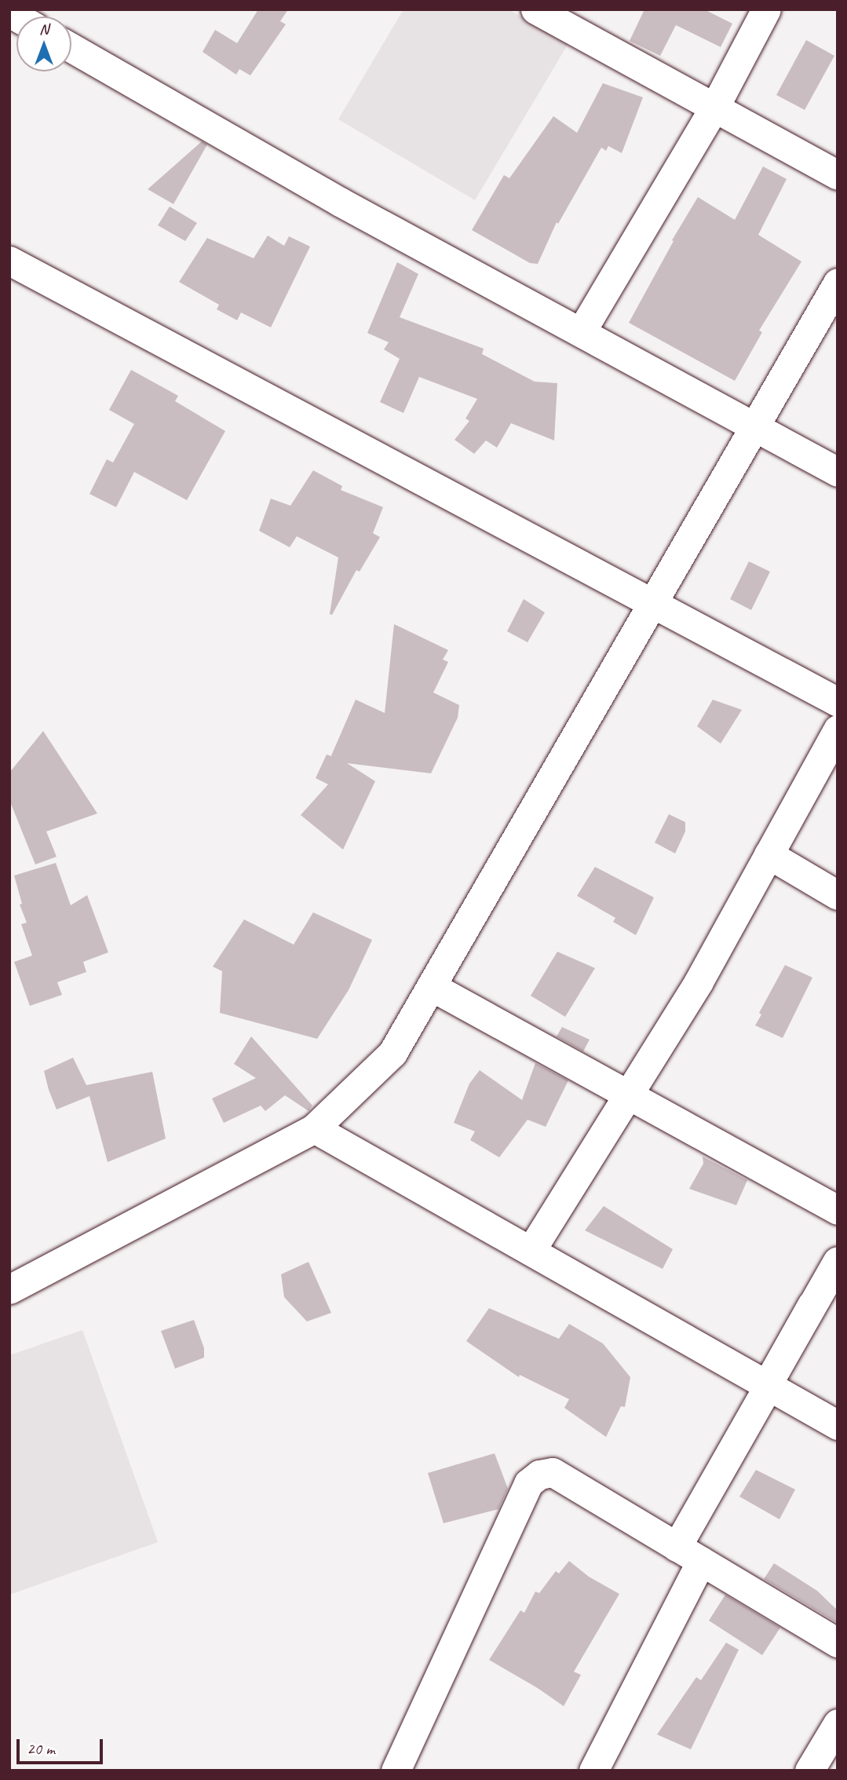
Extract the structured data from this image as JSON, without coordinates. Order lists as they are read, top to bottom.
{
  "scale_bar": "20 m",
  "north": "top"
}
